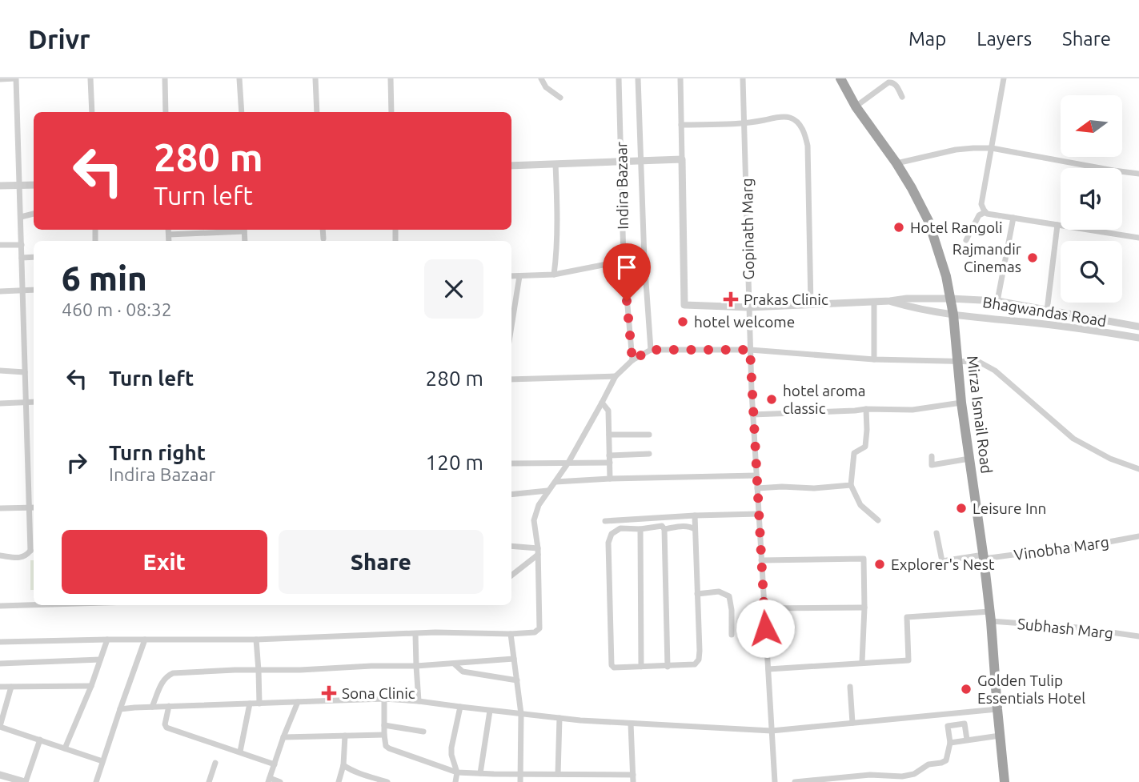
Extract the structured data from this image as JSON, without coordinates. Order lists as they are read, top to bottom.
{
  "streets": {
    "highway": ["Mirza Ismail Road"],
    "street": [
      "Indira Bazaar",
      "Gopinath Marg",
      "Bhagwandas Road",
      "Vinobha Marg",
      "Subhash Marg"
    ]
  },
  "crossings": [
    ["Gopinath Marg", "Bhagwandas Road"],
    ["Bhagwandas Road", "Mirza Ismail Road"],
    ["Mirza Ismail Road", "Vinobha Marg"],
    ["Mirza Ismail Road", "Subhash Marg"]
  ],
  "places": {
    "other": [
      "Hotel Rangoli",
      "Rajmandir Cinemas",
      "hotel welcome",
      "hotel aroma classic",
      "Leisure Inn",
      "Explorer's Nest",
      "Golden Tulip Essentials Hotel"
    ],
    "health": ["Prakas Clinic", "Sona Clinic"]
  },
  "north": "left",
  "page": {
    "header": "Drivr",
    "nav": ["Map", "Layers", "Share"],
    "turn": ["280 m", "Turn left"],
    "heading": ["6 min", "460 m · 08:32"],
    "list": [
      {
        "name": "Turn left",
        "value": "280 m"
      },
      {
        "name": "Turn right",
        "note": "Indira Bazaar",
        "value": "120 m"
      }
    ],
    "buttons": ["Exit", "Share"]
  }
}
